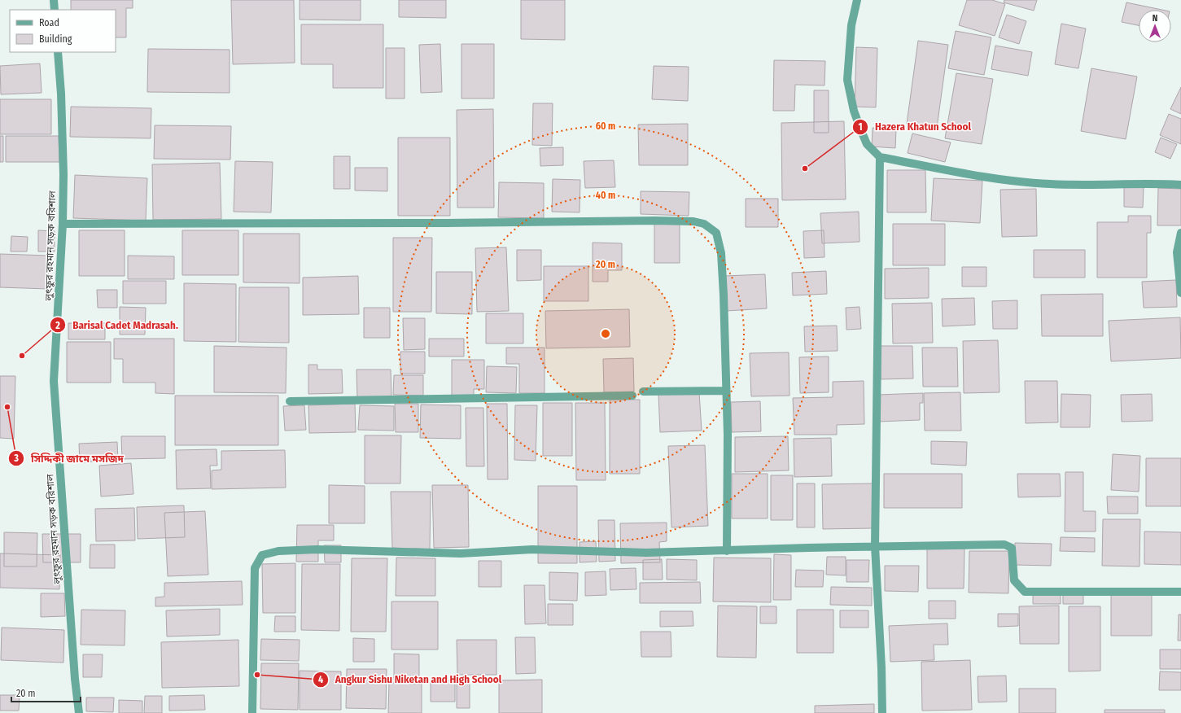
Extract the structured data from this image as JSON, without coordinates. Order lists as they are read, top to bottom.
{
  "streets": {
    "street": ["লুৎফুর রহমান সড়ক বরিশাল"]
  },
  "places": [
    "Hazera Khatun School",
    "Barisal Cadet Madrasah.",
    "সিদ্দিকী জামে মসজিদ",
    "Angkur Sishu Niketan and High School"
  ],
  "legend": ["Road", "Building"],
  "scale_bar": "20 m",
  "north": "top",
  "rings": ["60 m", "40 m", "20 m"]
}
